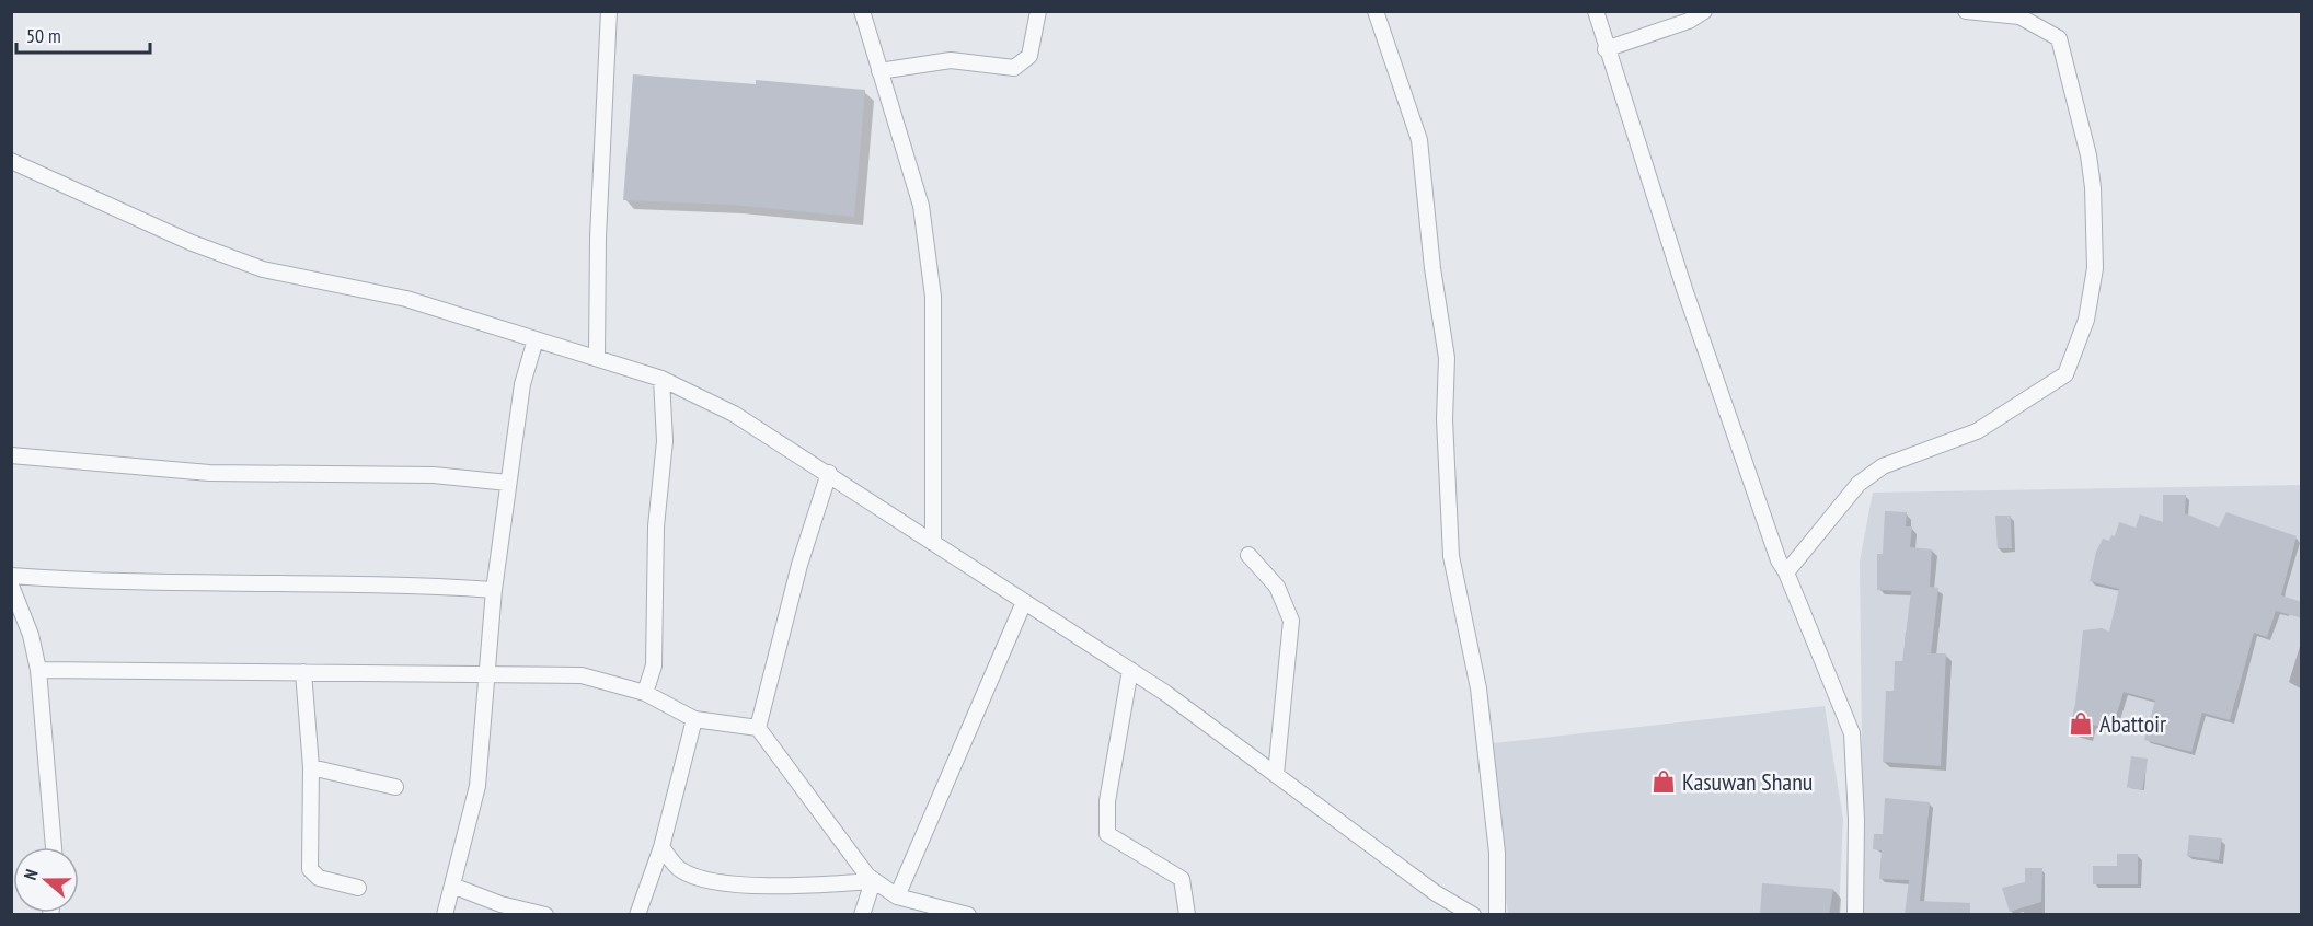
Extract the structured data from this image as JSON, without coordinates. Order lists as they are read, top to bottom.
{
  "places": {
    "shop": ["Abattoir", "Kasuwan Shanu"]
  },
  "scale_bar": "50 m",
  "north": "left"
}
